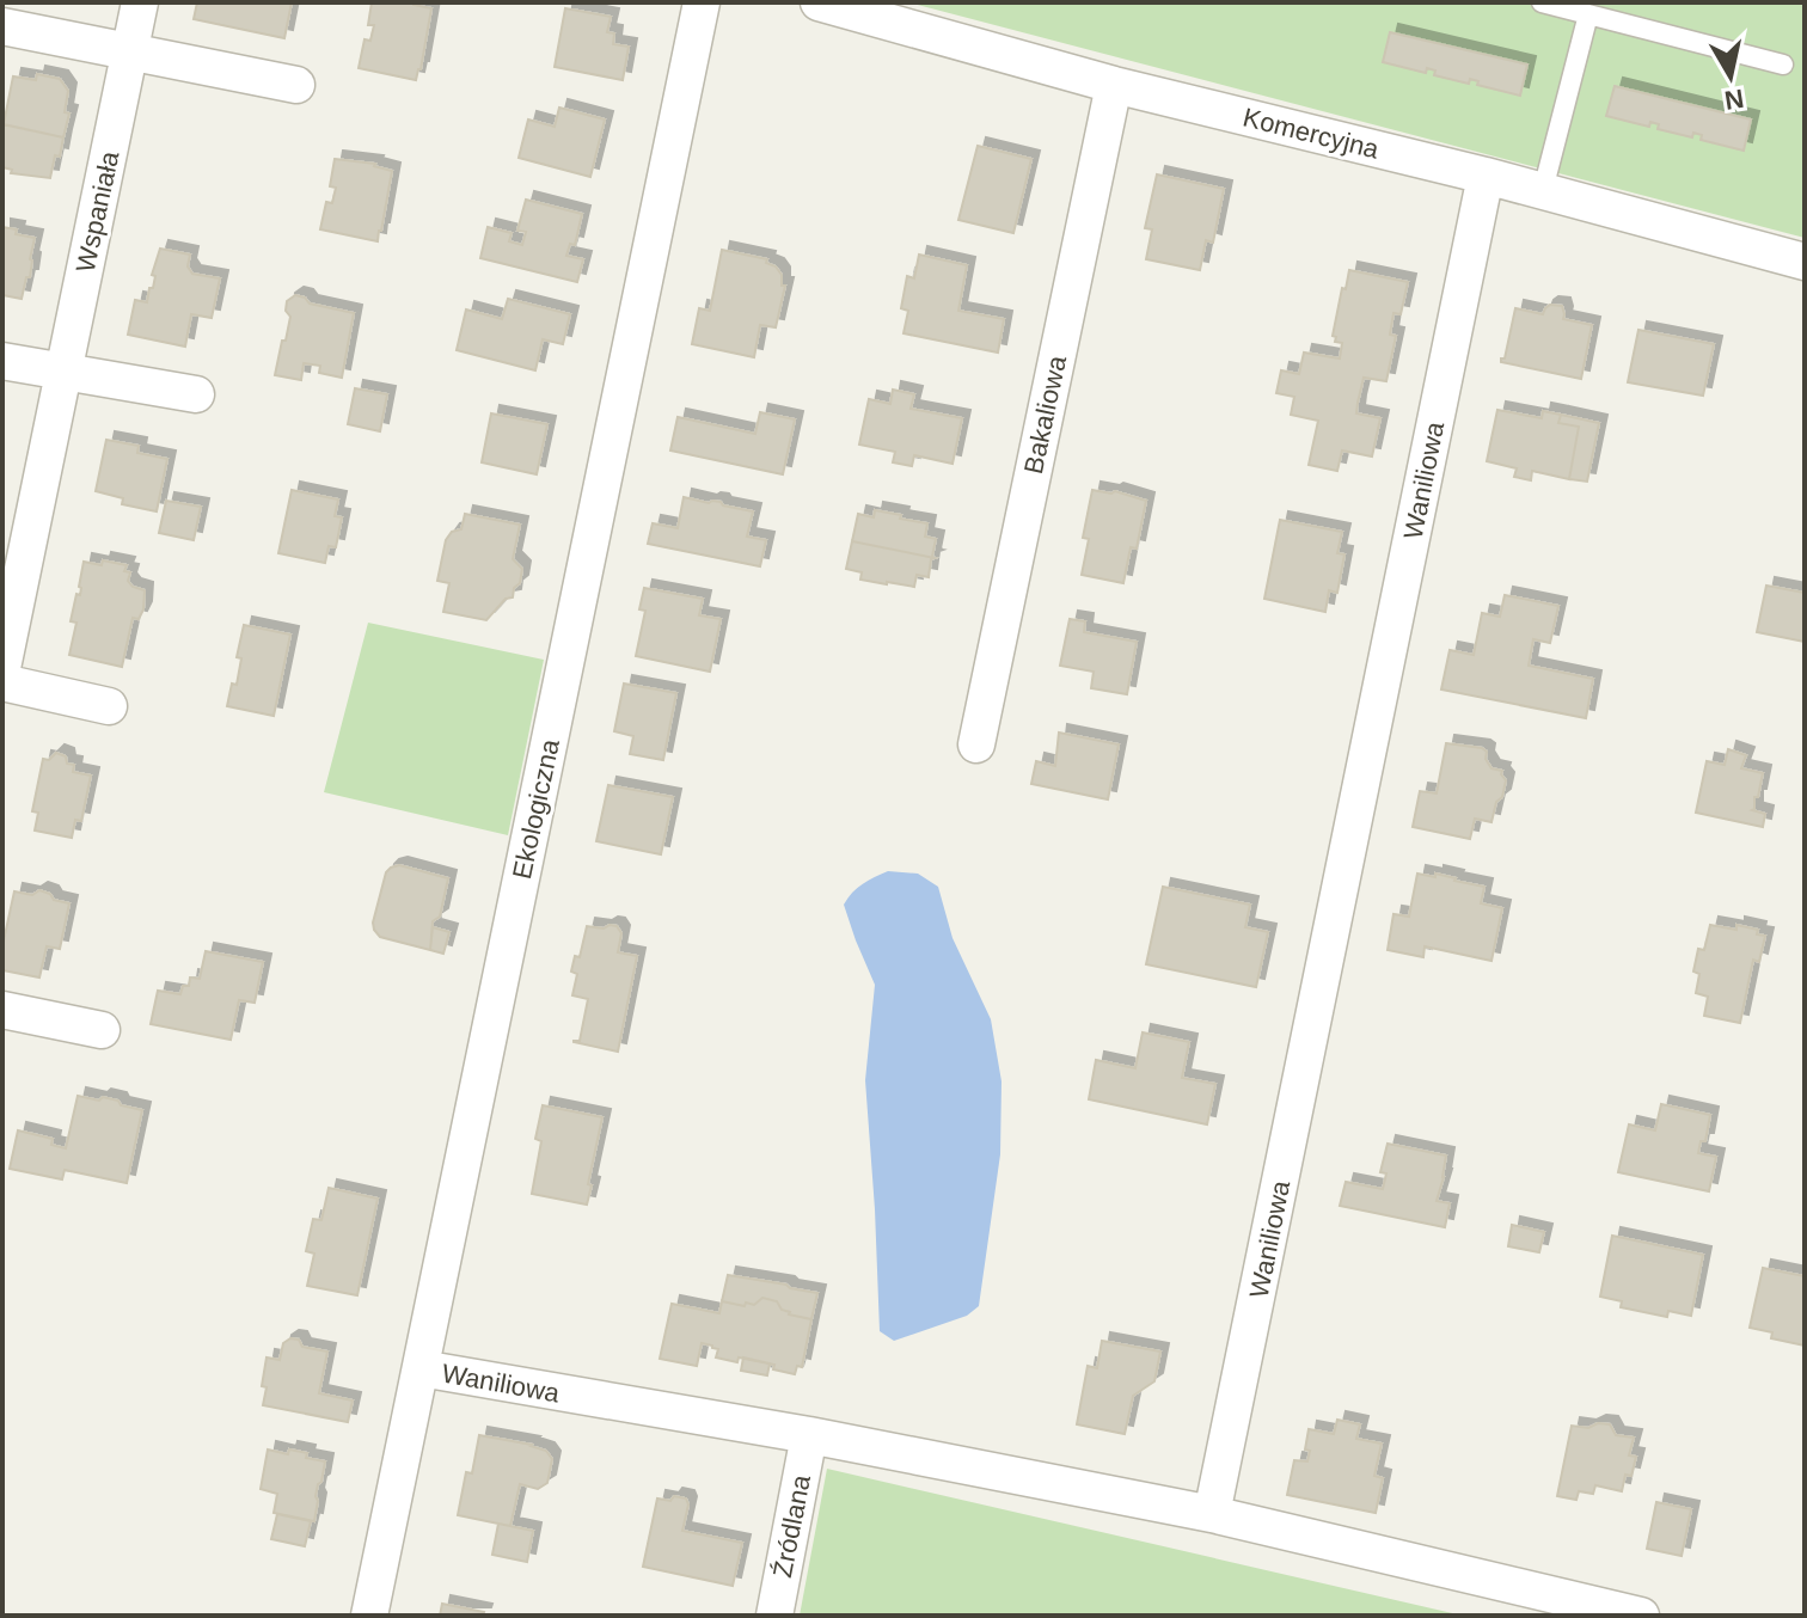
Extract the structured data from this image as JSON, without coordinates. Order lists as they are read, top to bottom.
{
  "streets": {
    "street": [
      "Komercyjna",
      "Wspaniała",
      "Bakaliowa",
      "Waniliowa",
      "Ekologiczna",
      "Źródlana"
    ]
  },
  "crossings": [
    ["Komercyjna", "Bakaliowa"],
    ["Komercyjna", "Waniliowa"],
    ["Waniliowa", "Ekologiczna"],
    ["Waniliowa", "Źródlana"]
  ],
  "north": "bottom"
}
